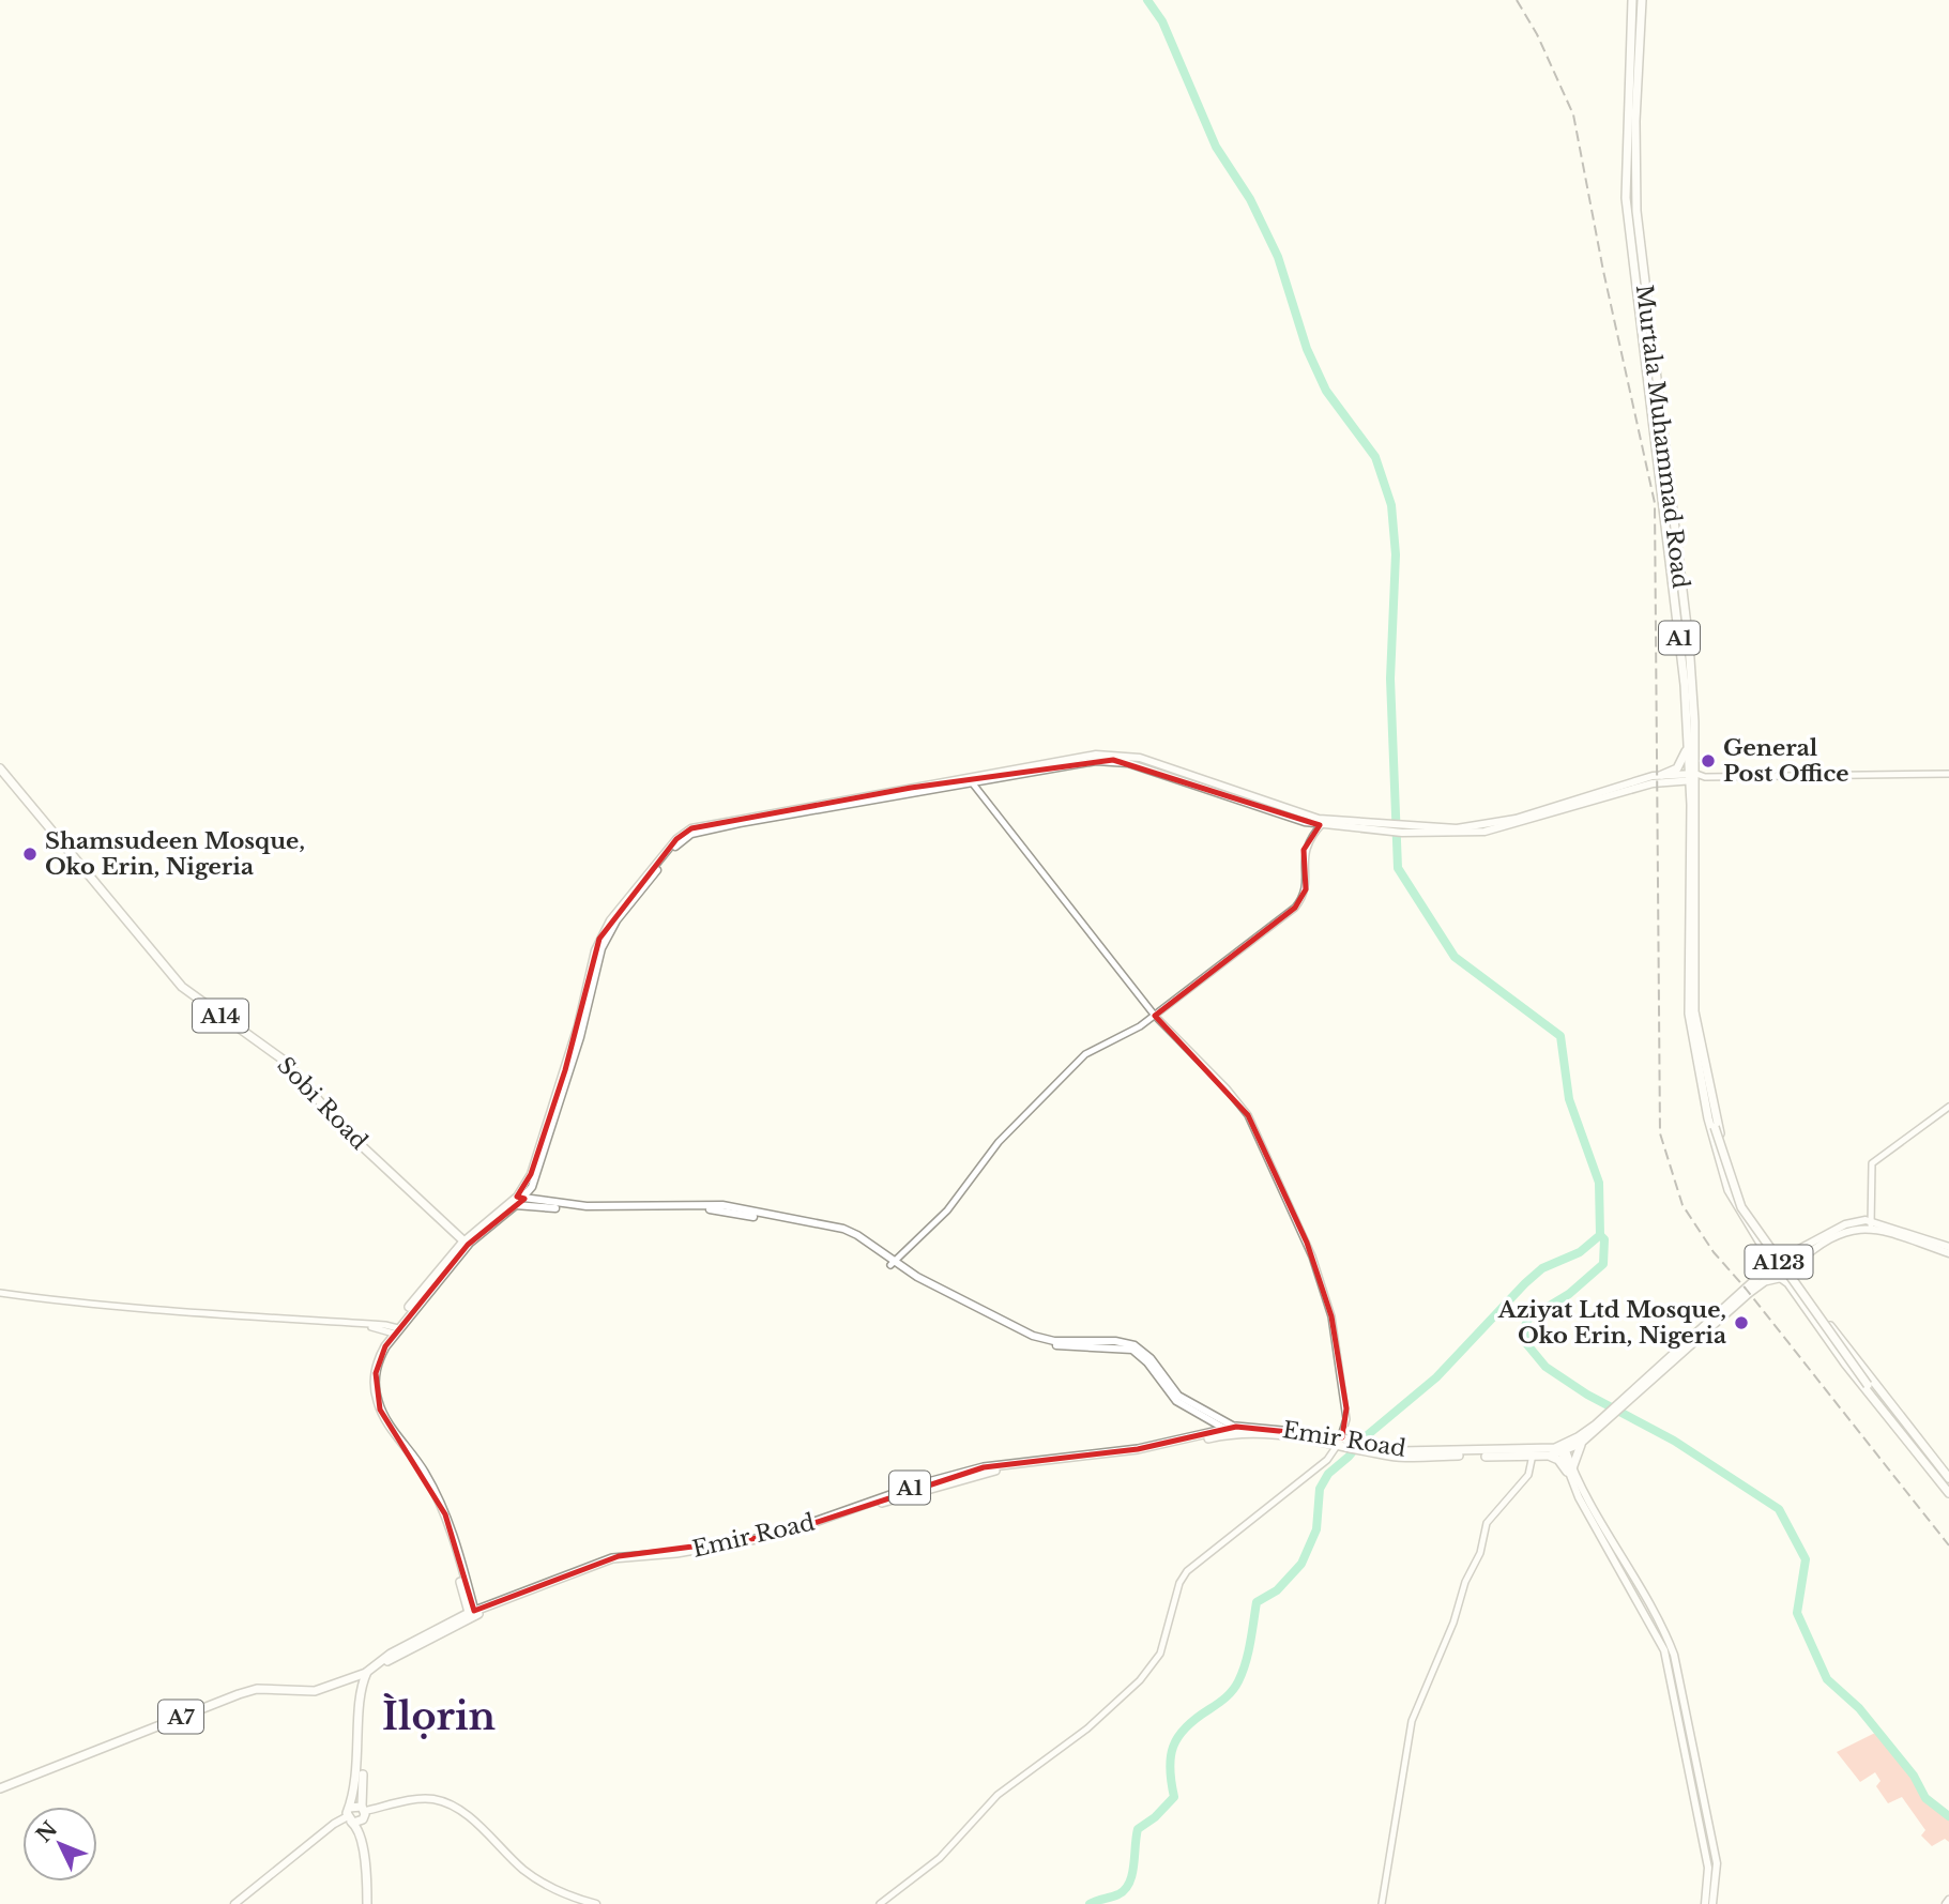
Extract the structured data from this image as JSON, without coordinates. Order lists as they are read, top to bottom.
{
  "streets": {
    "highway": [
      "Murtala Muhammad Road",
      "A1",
      "A14",
      "Sobi Road",
      "A123",
      "Emir Road",
      "A7"
    ]
  },
  "crossings": [
    ["Murtala Muhammad Road", "A1"],
    ["Murtala Muhammad Road", "A123"],
    ["A1", "A123"],
    ["A1", "Emir Road"],
    ["Emir Road", "A7"]
  ],
  "districts": ["Ìlọrin"],
  "places": ["General Post Office", "Shamsudeen Mosque, Oko Erin, Nigeria", "Aziyat Ltd Mosque, Oko Erin, Nigeria"],
  "north": "top left"
}
